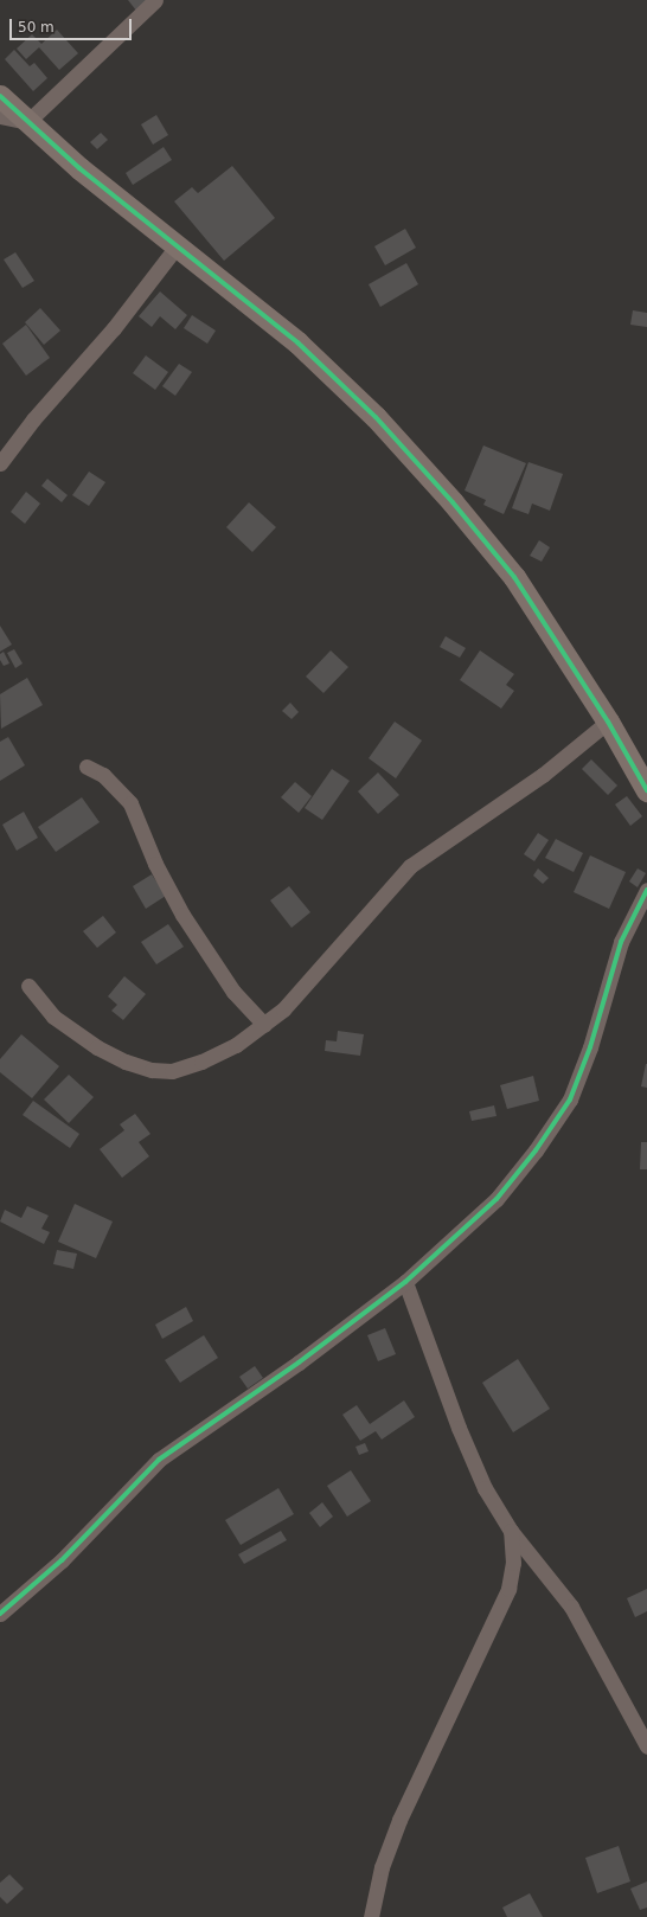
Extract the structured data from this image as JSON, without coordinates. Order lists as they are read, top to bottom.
{
  "scale_bar": "50 m"
}
